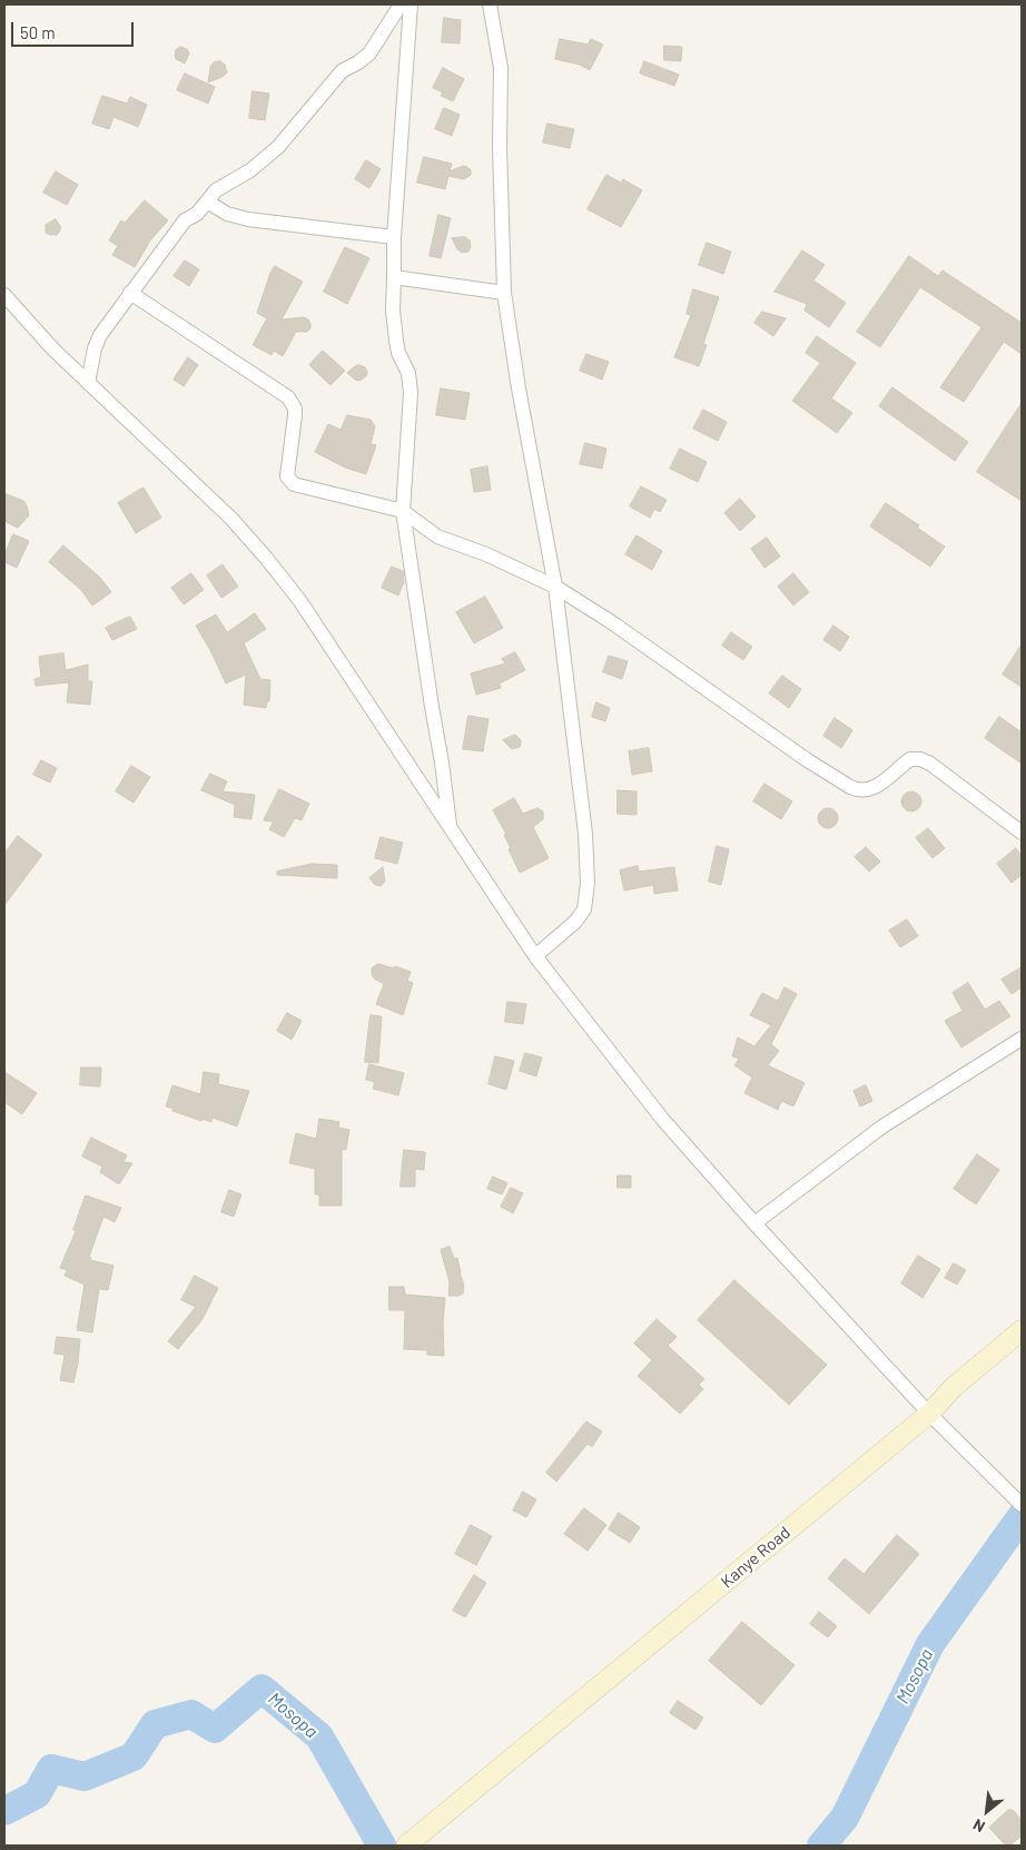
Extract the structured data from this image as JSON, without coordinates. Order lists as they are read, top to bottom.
{
  "streets": {
    "main road": ["Kanye Road"]
  },
  "water": ["Mosopa"],
  "scale_bar": "50 m",
  "north": "bottom left"
}
